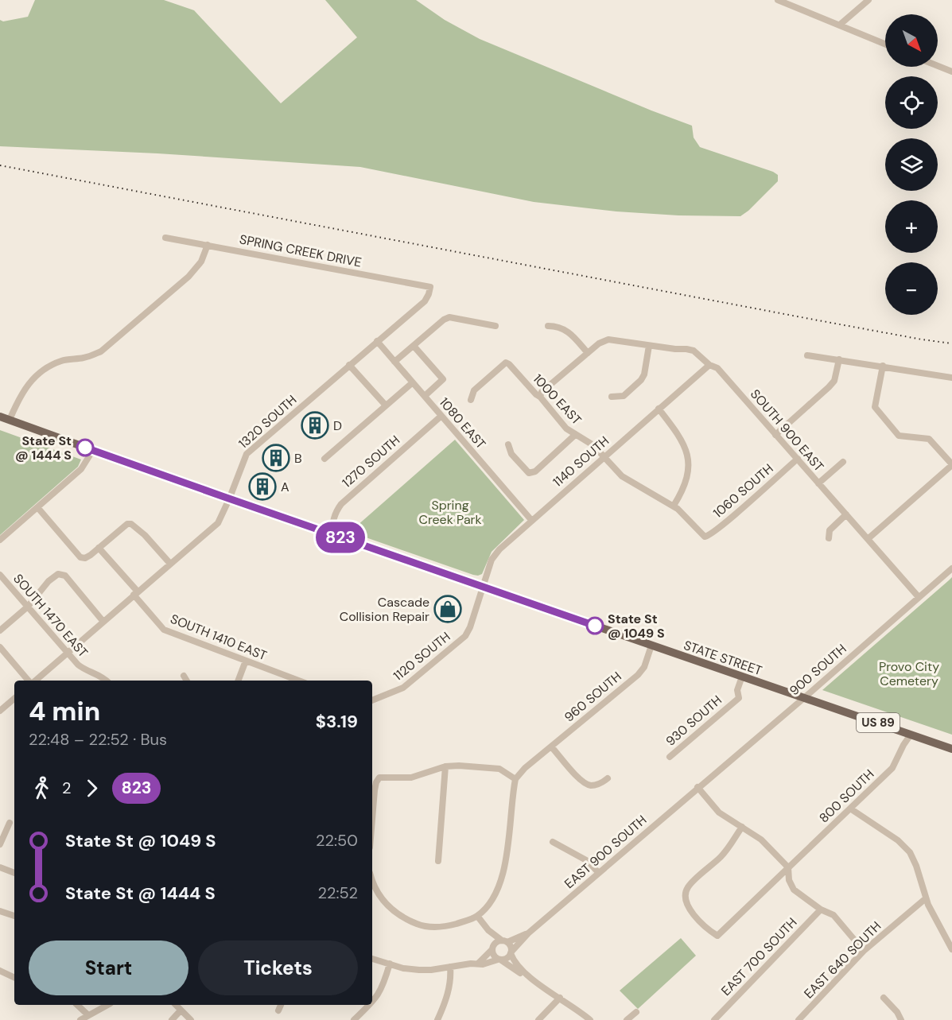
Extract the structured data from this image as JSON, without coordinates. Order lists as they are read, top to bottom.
{
  "streets": {
    "main road": ["STATE STREET", "US 89"],
    "street": [
      "SPRING CREEK DRIVE",
      "1000 EAST",
      "1320 SOUTH",
      "1080 EAST",
      "SOUTH 900 EAST",
      "1270 SOUTH",
      "1140 SOUTH",
      "1060 SOUTH",
      "SOUTH 1470 EAST",
      "SOUTH 1410 EAST",
      "1120 SOUTH",
      "900 SOUTH",
      "960 SOUTH",
      "930 SOUTH",
      "800 SOUTH",
      "EAST 900 SOUTH",
      "EAST 700 SOUTH",
      "EAST 640 SOUTH"
    ]
  },
  "crossings": [
    ["SPRING CREEK DRIVE", "1320 SOUTH"],
    ["1000 EAST", "1140 SOUTH"],
    ["1000 EAST", "1060 SOUTH"],
    ["1320 SOUTH", "1080 EAST"],
    ["1320 SOUTH", "SOUTH 1470 EAST"],
    ["1320 SOUTH", "SOUTH 1410 EAST"],
    ["1320 SOUTH", "STATE STREET"],
    ["1080 EAST", "1270 SOUTH"],
    ["1080 EAST", "1140 SOUTH"],
    ["SOUTH 900 EAST", "1140 SOUTH"],
    ["SOUTH 900 EAST", "1060 SOUTH"],
    ["SOUTH 900 EAST", "900 SOUTH"],
    ["1270 SOUTH", "STATE STREET"],
    ["1140 SOUTH", "1120 SOUTH"],
    ["1140 SOUTH", "STATE STREET"],
    ["1120 SOUTH", "STATE STREET"],
    ["STATE STREET", "900 SOUTH"],
    ["STATE STREET", "960 SOUTH"],
    ["STATE STREET", "930 SOUTH"],
    ["STATE STREET", "800 SOUTH"],
    ["900 SOUTH", "EAST 900 SOUTH"]
  ],
  "parks": ["Spring Creek Park", "Provo City Cemetery"],
  "places": {
    "building": ["D", "B", "A"],
    "other": ["State St @ 1444 S", "State St @ 1049 S"],
    "shop": ["Cascade Collision Repair"]
  },
  "lines": ["bus line 823"],
  "north": "bottom right",
  "page": {
    "on_map": "823",
    "map_buttons": ["+", "−"],
    "heading": ["4 min", "22:48 – 22:52 · Bus", "$3.19"],
    "legs": ["2", "823"],
    "list": [
      {
        "name": "State St @ 1049 S",
        "value": "22:50"
      },
      {
        "name": "State St @ 1444 S",
        "value": "22:52"
      }
    ],
    "buttons": ["Start", "Tickets"]
  }
}
